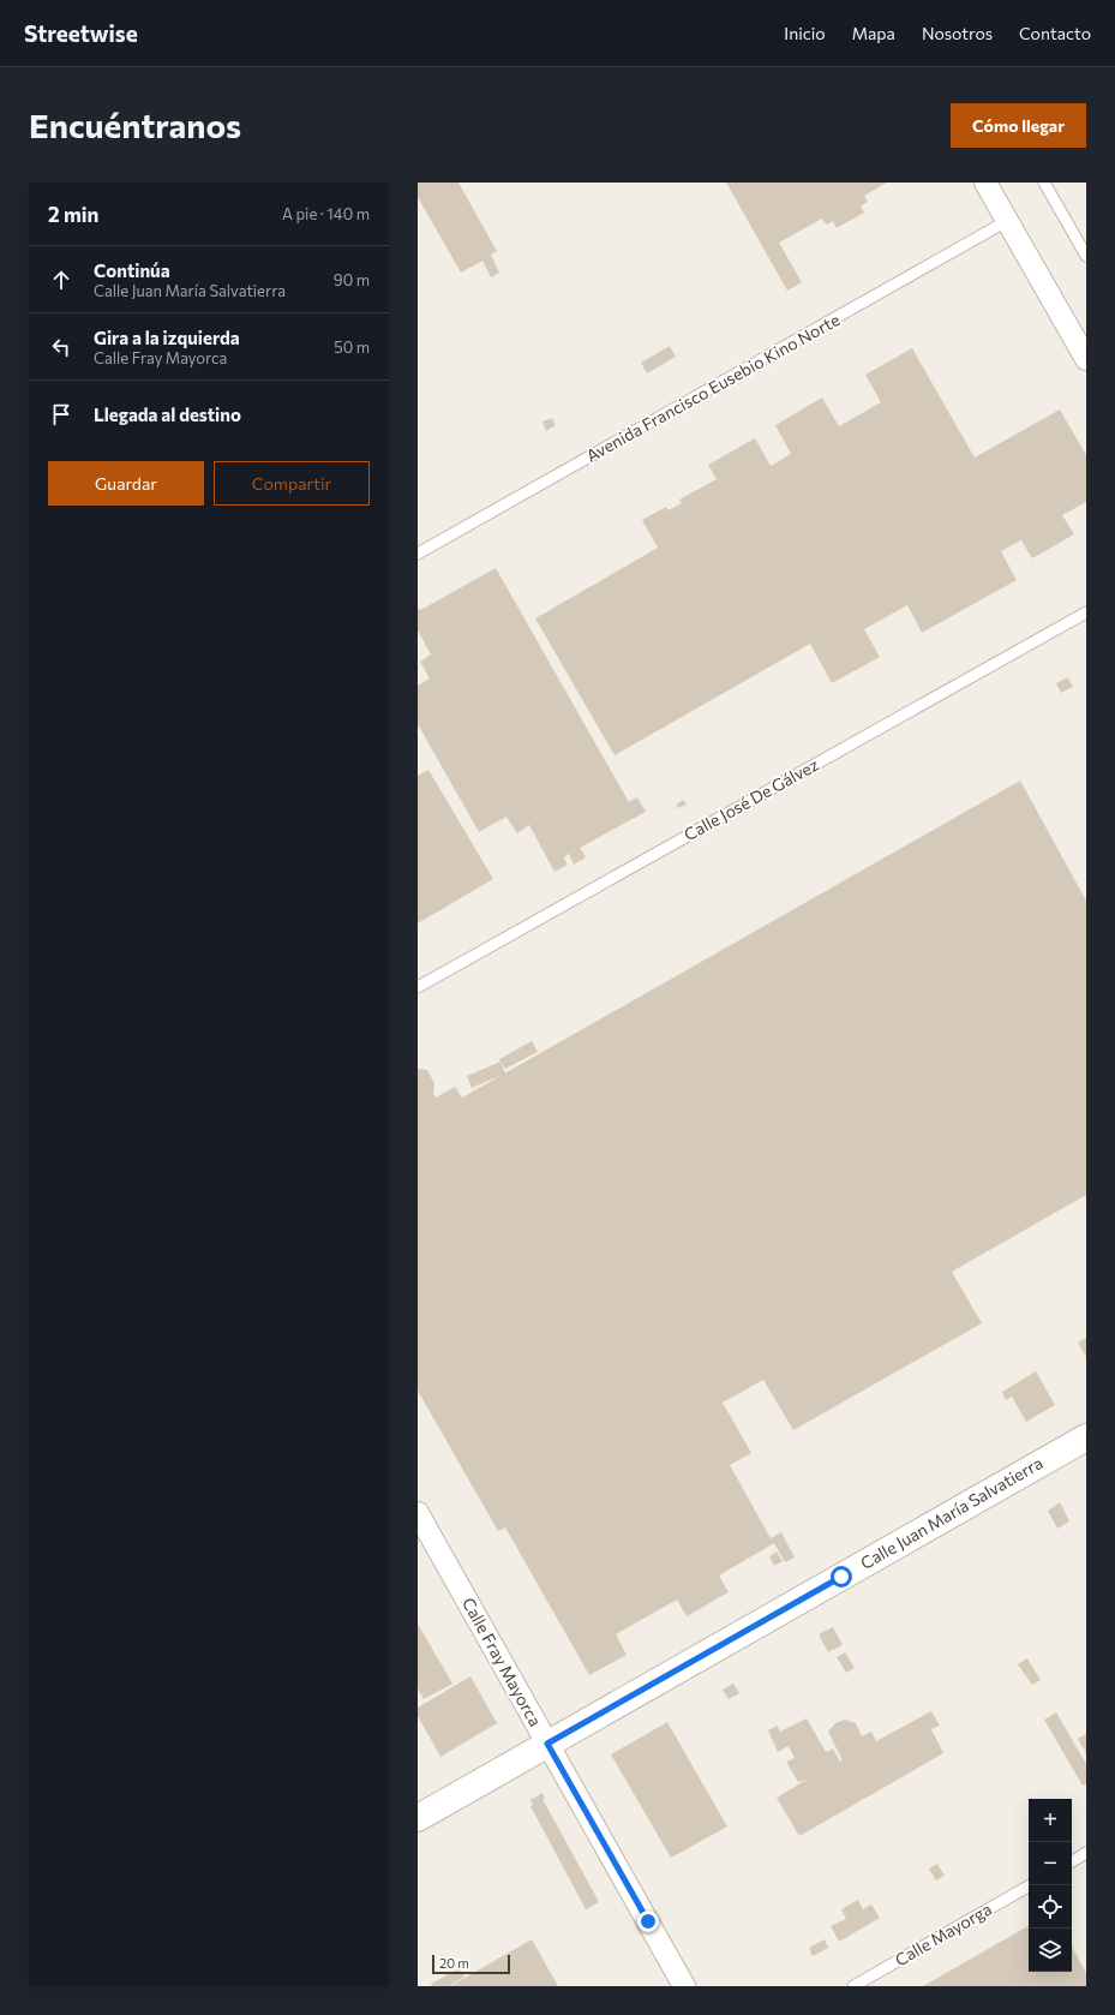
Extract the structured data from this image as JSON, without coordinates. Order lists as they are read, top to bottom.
{
  "streets": {
    "street": ["Calle Juan María Salvatierra", "Calle Fray Mayorca"],
    "lane": ["Avenida Francisco Eusebio Kino Norte", "Calle José De Gálvez", "Calle Mayorga"]
  },
  "crossings": [
    ["Calle Juan María Salvatierra", "Calle Fray Mayorca"]
  ],
  "scale_bar": "20 m",
  "page": {
    "header": "Streetwise",
    "nav": [
      "Inicio",
      "Mapa",
      "Nosotros",
      "Contacto"
    ],
    "buttons": [
      "Cómo llegar",
      ["Guardar", "Compartir"]
    ],
    "title": "Encuéntranos",
    "heading": ["2 min", "A pie · 140 m"],
    "list": [
      ["Continúa", "Calle Juan María Salvatierra", "90 m"],
      ["Gira a la izquierda", "Calle Fray Mayorca", "50 m"],
      "Llegada al destino"
    ],
    "map_buttons": ["+", "−"],
    "scale": "20 m"
  }
}
